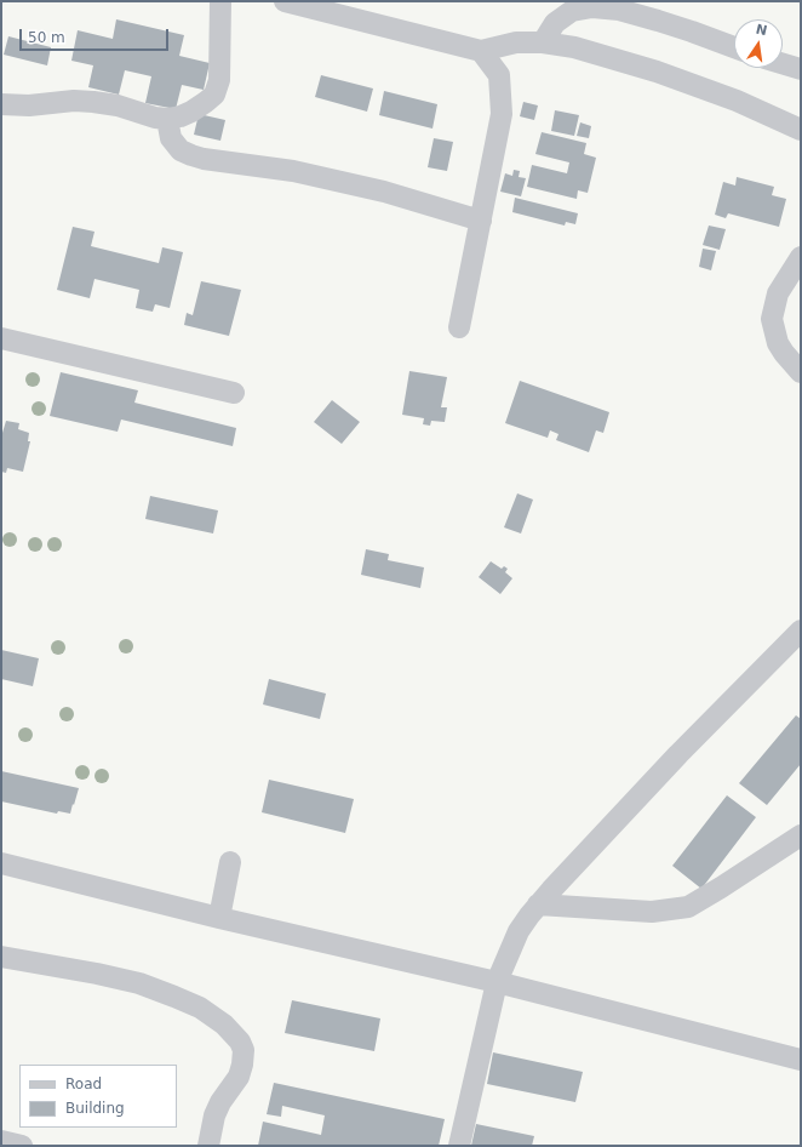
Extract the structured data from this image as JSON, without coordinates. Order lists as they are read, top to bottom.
{
  "legend": ["Road", "Building"],
  "scale_bar": "50 m",
  "north": "top"
}
